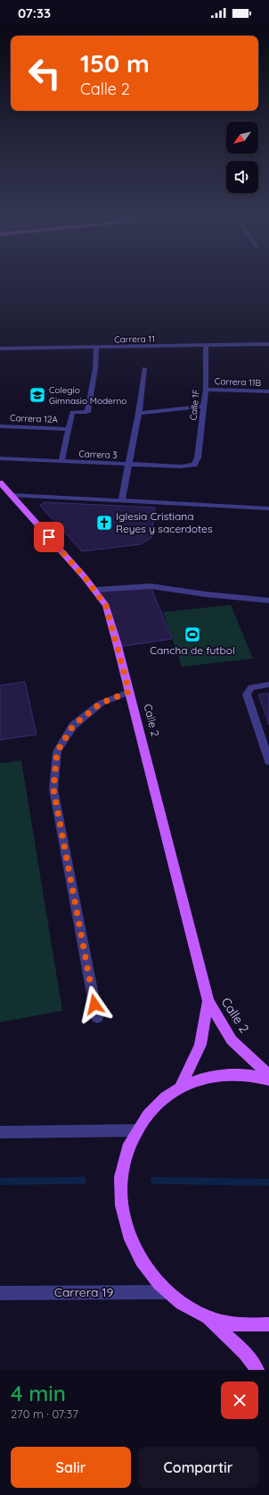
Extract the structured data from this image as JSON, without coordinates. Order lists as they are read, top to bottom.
{
  "streets": {
    "main road": ["Calle 2"],
    "street": [
      "Carrera 11",
      "Carrera 11B",
      "Calle 1F",
      "Carrera 12A",
      "Carrera 3",
      "Carrera 19"
    ]
  },
  "crossings": [
    ["Carrera 11", "Calle 1F"],
    ["Carrera 11B", "Calle 1F"],
    ["Calle 1F", "Carrera 3"]
  ],
  "places": {
    "school or university": ["Colegio Gimnasio Moderno"],
    "church": ["Iglesia Cristiana Reyes y sacerdotes"],
    "sports": ["Cancha de futbol"]
  },
  "north": "bottom left",
  "page": {
    "status": "07:33",
    "turn": ["150 m", "Calle 2"],
    "heading": ["4 min", "270 m · 07:37"],
    "buttons": ["Salir", "Compartir"]
  }
}
